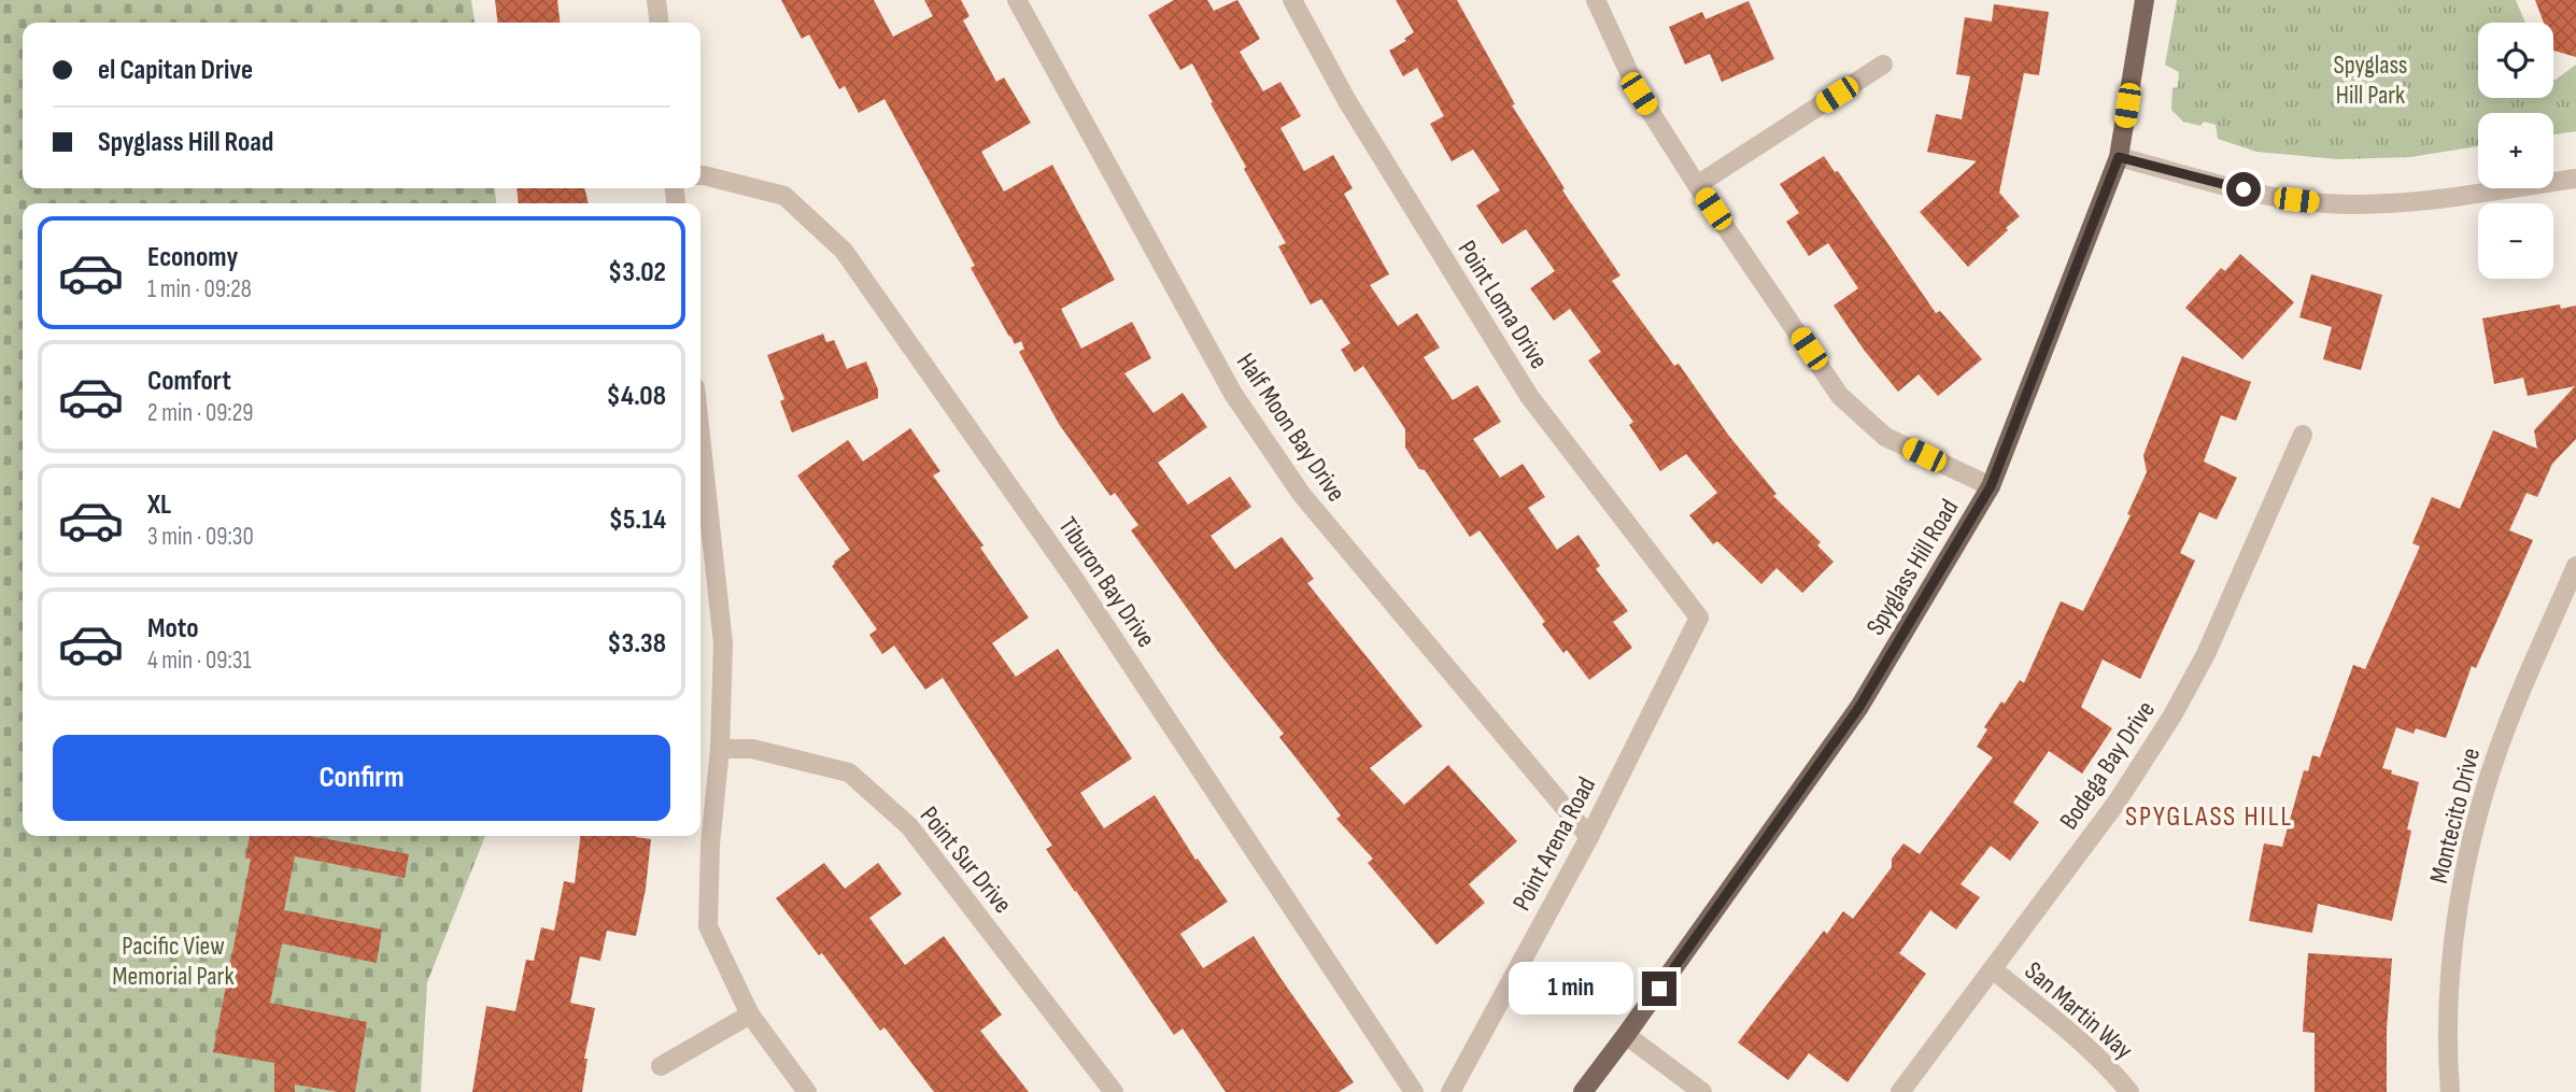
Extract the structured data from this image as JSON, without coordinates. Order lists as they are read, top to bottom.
{
  "streets": {
    "main road": ["Spyglass Hill Road"],
    "street": [
      "Point Loma Drive",
      "Half Moon Bay Drive",
      "Tiburon Bay Drive",
      "Bodega Bay Drive",
      "Montecito Drive",
      "Point Arena Road",
      "Point Sur Drive",
      "San Martin Way"
    ]
  },
  "crossings": [
    ["Point Loma Drive", "Point Arena Road"],
    ["Half Moon Bay Drive", "Point Arena Road"],
    ["Bodega Bay Drive", "San Martin Way"]
  ],
  "districts": ["SPYGLASS HILL"],
  "parks": ["Spyglass Hill Park", "Pacific View Memorial Park"],
  "page": {
    "map_buttons": ["+", "−"],
    "banner": ["el Capitan Drive", "Spyglass Hill Road"],
    "list": [
      {
        "name": "Economy",
        "note": "1 min · 09:28",
        "value": "$3.02"
      },
      {
        "name": "Comfort",
        "note": "2 min · 09:29",
        "value": "$4.08"
      },
      {
        "name": "XL",
        "note": "3 min · 09:30",
        "value": "$5.14"
      },
      {
        "name": "Moto",
        "note": "4 min · 09:31",
        "value": "$3.38"
      }
    ],
    "buttons": "Confirm",
    "bubble": "1 min"
  }
}
